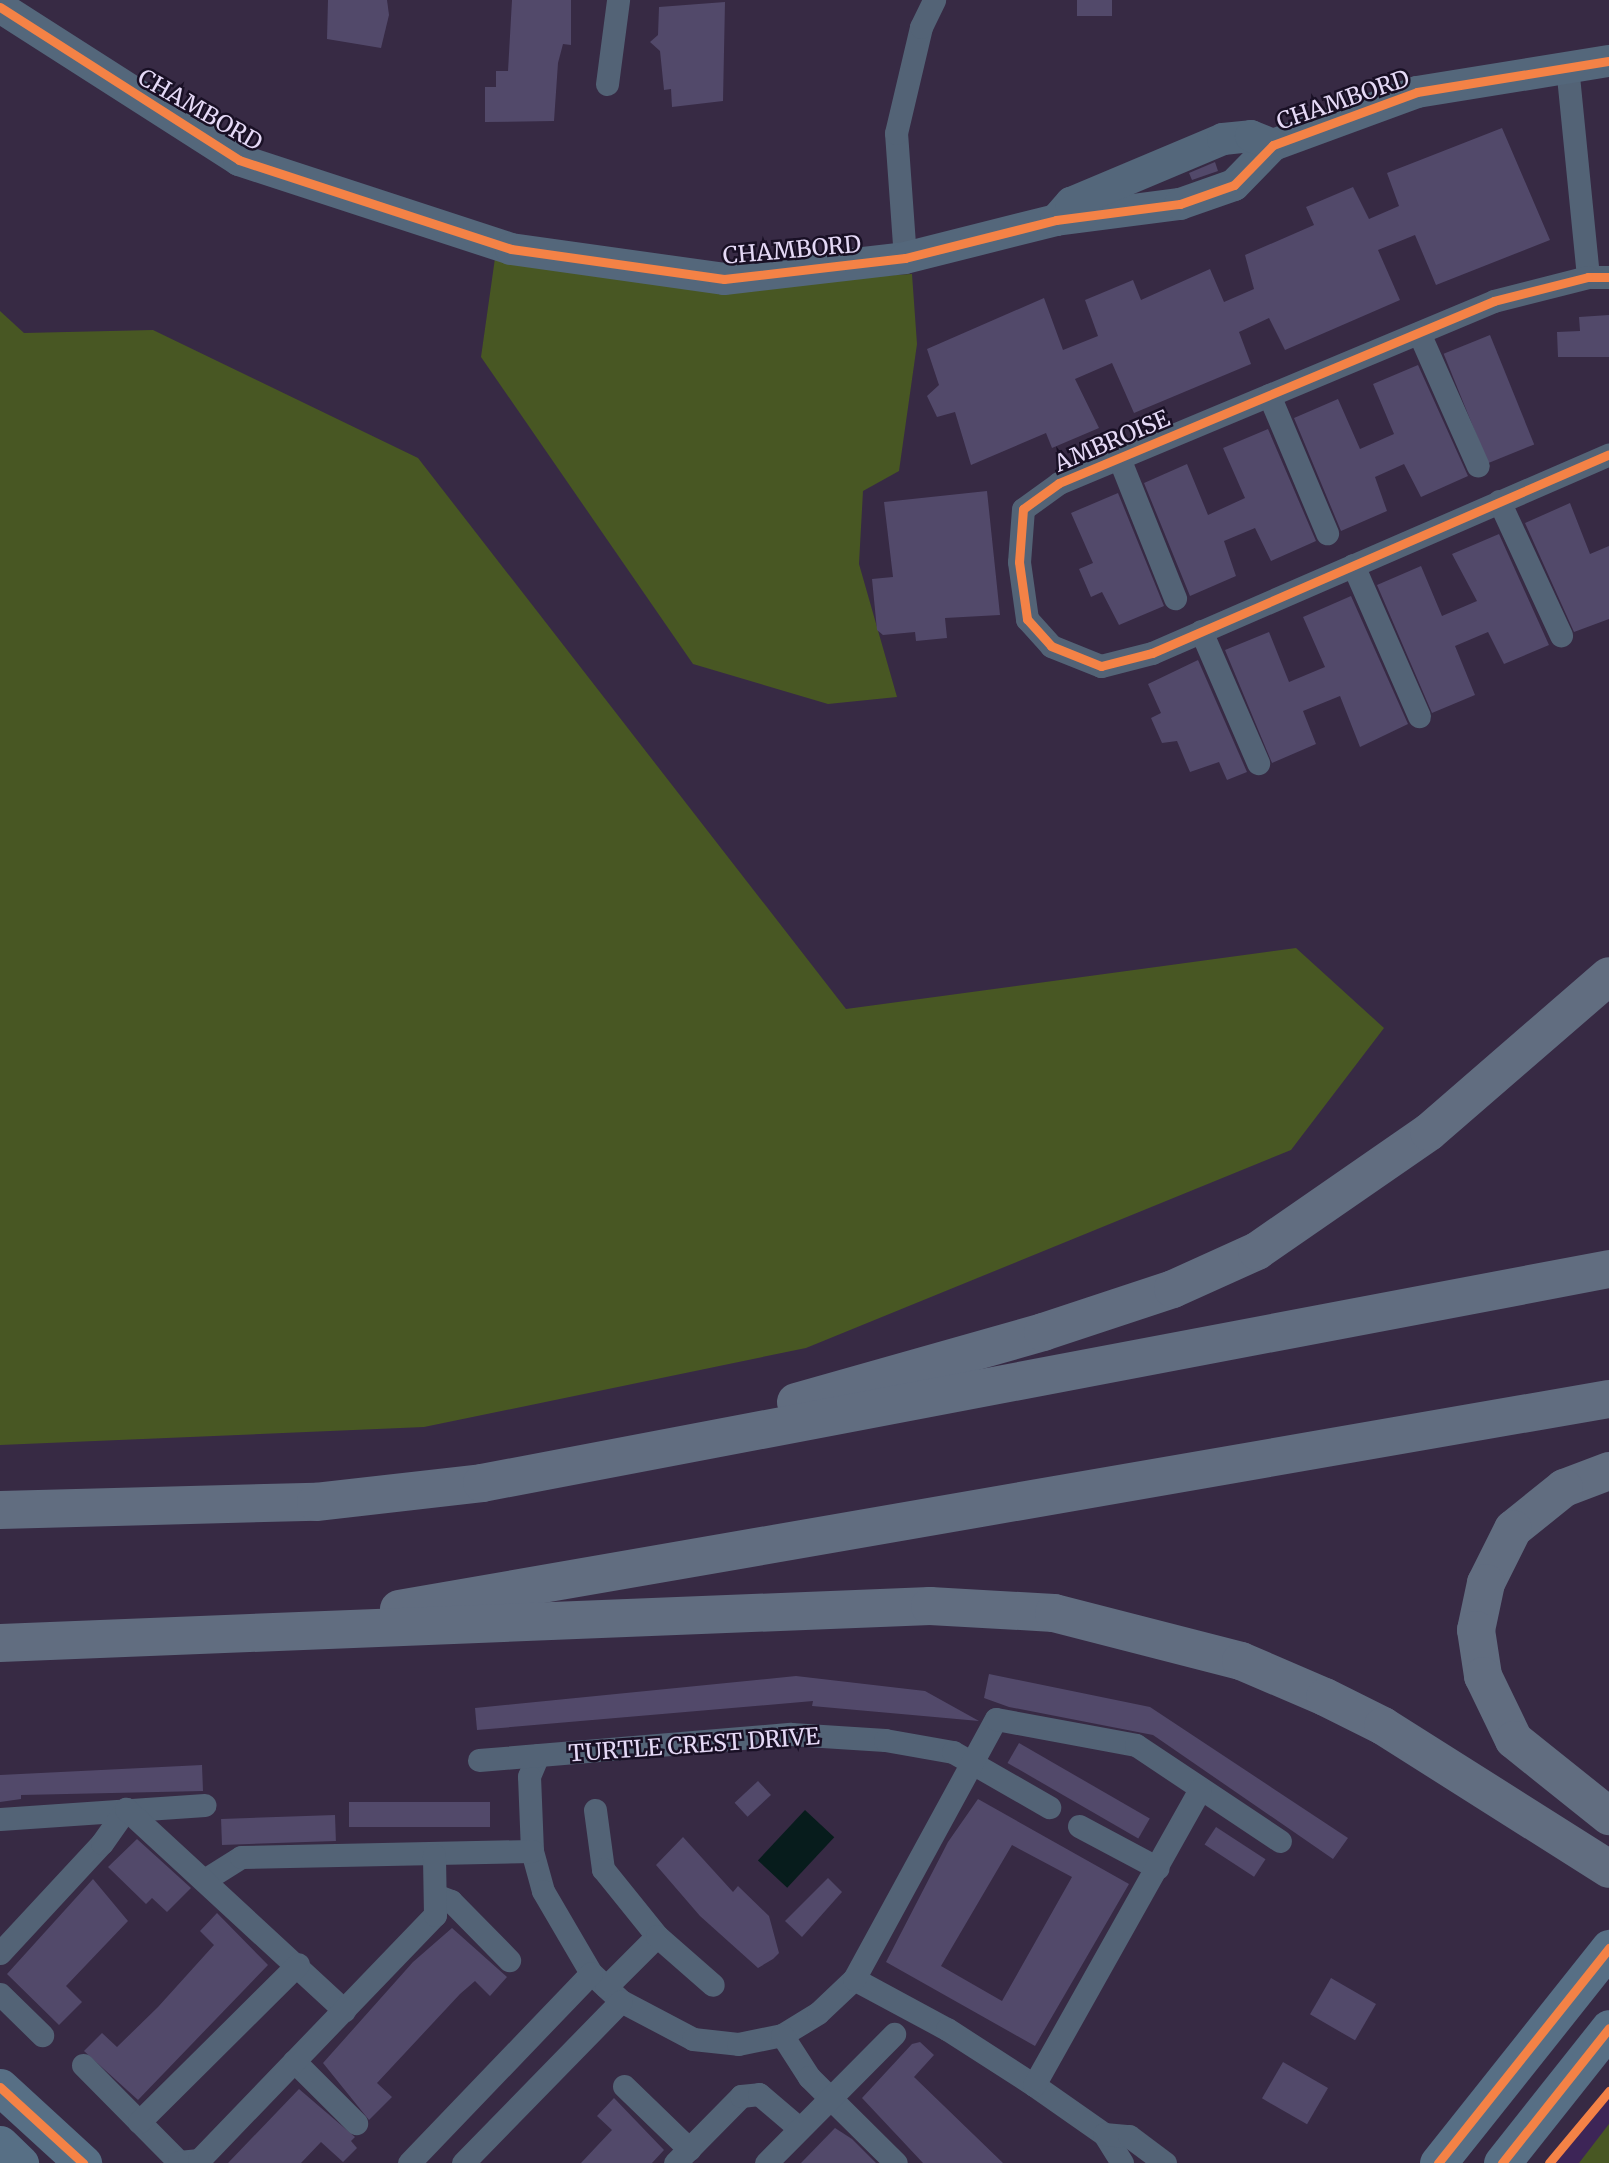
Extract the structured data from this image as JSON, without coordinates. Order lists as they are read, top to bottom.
{
  "streets": {
    "street": ["CHAMBORD", "AMBROISE", "TURTLE CREST DRIVE"]
  },
  "crossings": [
    ["CHAMBORD", "AMBROISE"]
  ]
}
